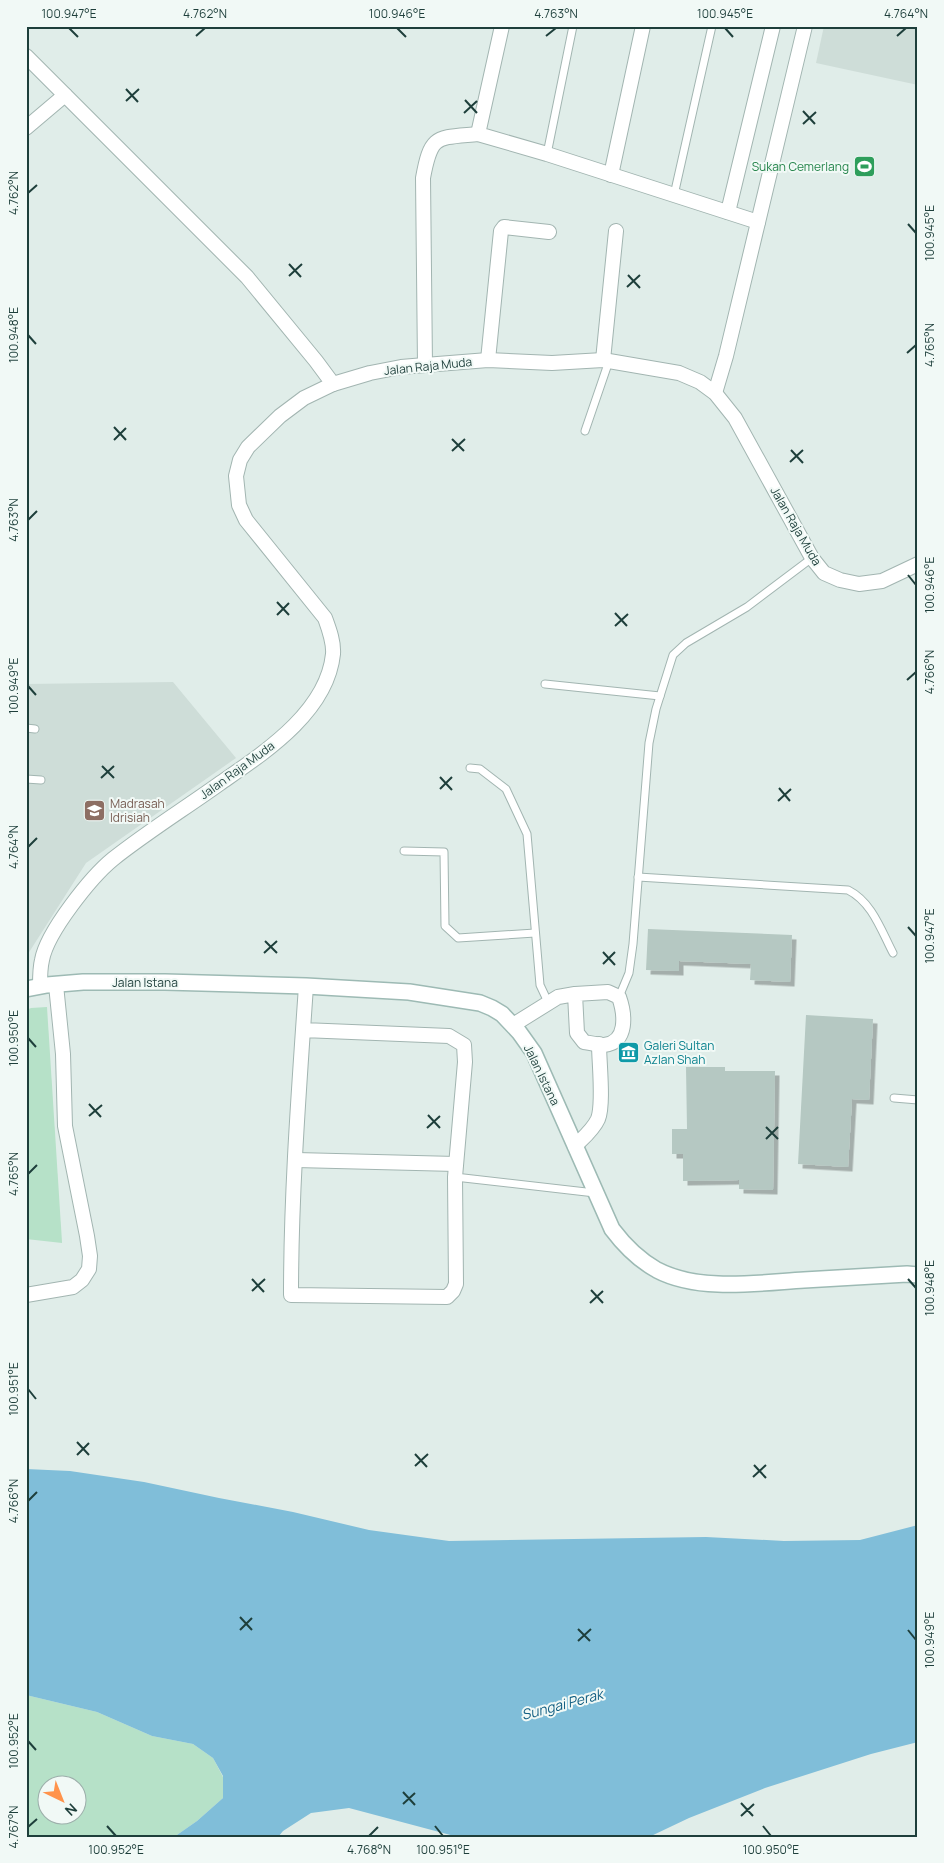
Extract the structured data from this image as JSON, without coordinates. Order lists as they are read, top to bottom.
{
  "streets": {
    "street": ["Jalan Raja Muda", "Jalan Istana"]
  },
  "crossings": [
    ["Jalan Raja Muda", "Jalan Istana"]
  ],
  "water": ["Sungai Perak"],
  "places": {
    "sports": ["Sukan Cemerlang"],
    "school or university": ["Madrasah Idrisiah"],
    "museum": ["Galeri Sultan Azlan Shah"]
  },
  "north": "bottom right",
  "coordinates": [
    "100.947°E",
    "4.762°N",
    "100.946°E",
    "4.763°N",
    "100.945°E",
    "4.764°N",
    "100.948°E",
    "4.765°N",
    "4.766°N",
    "100.949°E",
    "100.950°E",
    "100.951°E",
    "100.952°E",
    "4.767°N",
    "4.768°N"
  ]
}
